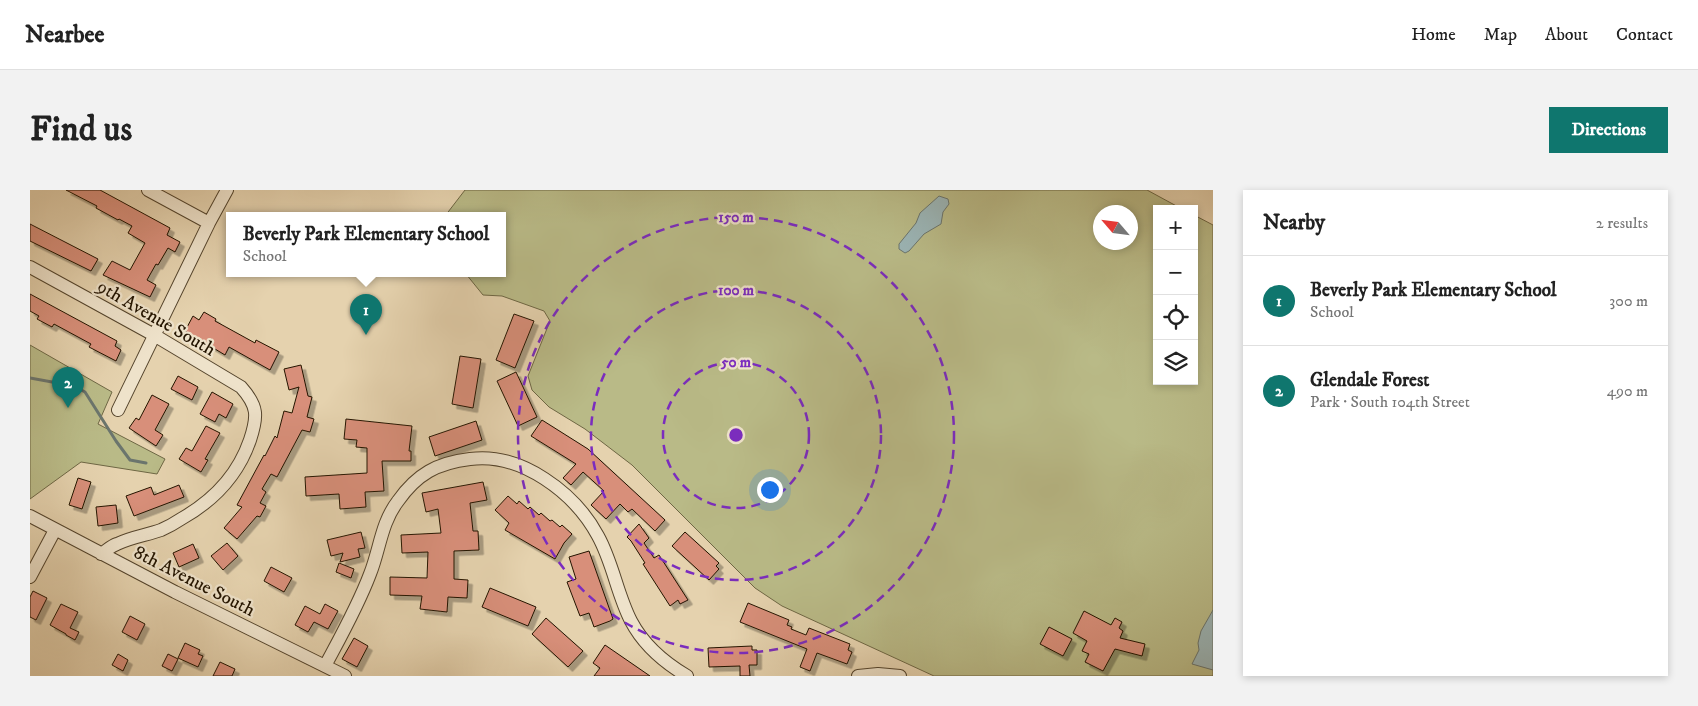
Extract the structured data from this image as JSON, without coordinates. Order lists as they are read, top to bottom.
{
  "streets": {
    "street": ["9th Avenue South", "8th Avenue South"]
  },
  "crossings": [
    ["9th Avenue South", "8th Avenue South"]
  ],
  "north": "top left",
  "page": {
    "header": "Nearbee",
    "nav": [
      "Home",
      "Map",
      "About",
      "Contact"
    ],
    "buttons": "Directions",
    "title": "Find us",
    "heading": ["Nearby", "2 results"],
    "map_buttons": ["+", "−"],
    "popup": ["Beverly Park Elementary School", "School"],
    "list": [
      {
        "mark": "1",
        "name": "Beverly Park Elementary School",
        "note": "School",
        "value": "300 m"
      },
      {
        "mark": "2",
        "name": "Glendale Forest",
        "note": "Park · South 104th Street",
        "value": "490 m"
      }
    ],
    "pins": ["1", "2"]
  },
  "rings": ["150 m", "100 m", "50 m"]
}
